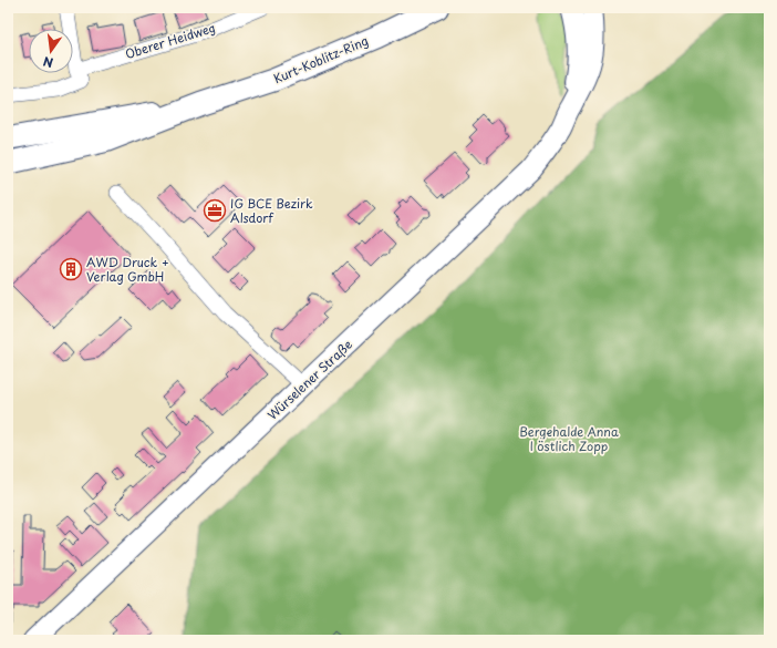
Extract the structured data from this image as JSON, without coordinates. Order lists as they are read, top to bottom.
{
  "streets": {
    "main road": ["Kurt-Koblitz-Ring", "Würselener Straße"],
    "street": ["Oberer Heidweg"]
  },
  "parks": ["Bergehalde Anna I östlich Zopp"],
  "places": {
    "office": ["IG BCE Bezirk Alsdorf"],
    "building": ["AWD Druck + Verlag GmbH"]
  },
  "north": "bottom"
}
